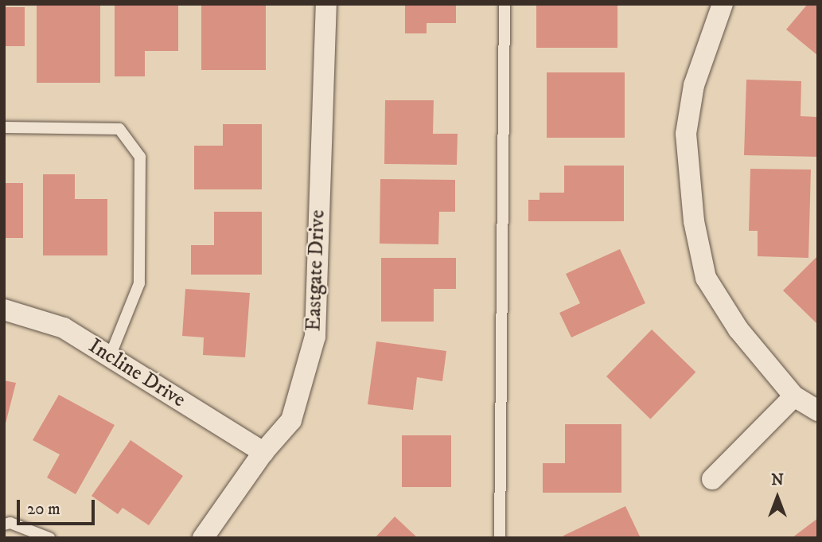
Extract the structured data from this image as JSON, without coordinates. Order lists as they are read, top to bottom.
{
  "streets": {
    "street": ["Eastgate Drive", "Incline Drive"]
  },
  "crossings": [
    ["Eastgate Drive", "Incline Drive"]
  ],
  "scale_bar": "20 m",
  "north": "top"
}
